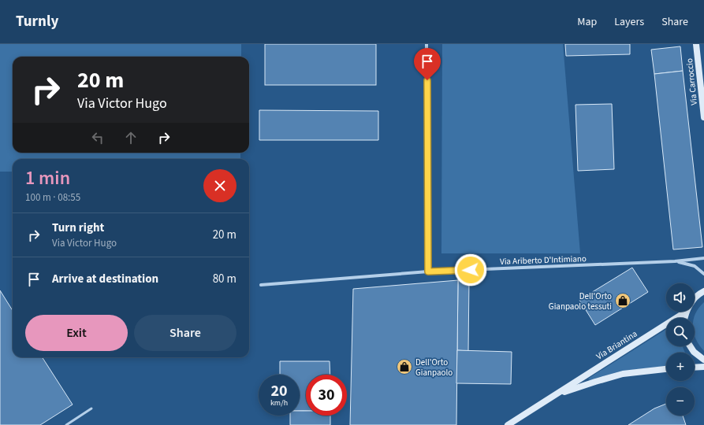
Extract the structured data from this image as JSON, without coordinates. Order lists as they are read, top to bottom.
{
  "streets": {
    "main road": ["Via Carroccio", "Via Briantina"],
    "street": ["Via Ariberto D'Intimiano"]
  },
  "places": {
    "shop": ["Dell'Orto Gianpaolo tessuti", "Dell'Orto Gianpaolo"]
  },
  "page": {
    "header": "Turnly",
    "nav": ["Map", "Layers", "Share"],
    "turn": ["20 m", "Via Victor Hugo"],
    "heading": ["1 min", "100 m · 08:55"],
    "list": [
      {
        "name": "Turn right",
        "note": "Via Victor Hugo",
        "value": "20 m"
      },
      {
        "name": "Arrive at destination",
        "value": "80 m"
      }
    ],
    "map_buttons": ["+", "−"],
    "buttons": ["Exit", "Share"],
    "speed": "20 km/h",
    "limit": "30"
  }
}
